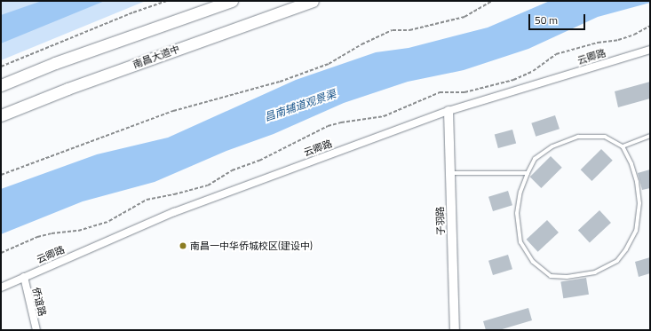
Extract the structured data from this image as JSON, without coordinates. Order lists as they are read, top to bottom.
{
  "streets": {
    "highway": ["南昌大道中"],
    "street": ["云卿路", "子羽路", "侨谊路"]
  },
  "crossings": [
    ["云卿路", "子羽路"],
    ["云卿路", "侨谊路"]
  ],
  "water": ["昌南辅道观景渠"],
  "places": ["南昌一中华侨城校区(建设中)"],
  "scale_bar": "50 m"
}
